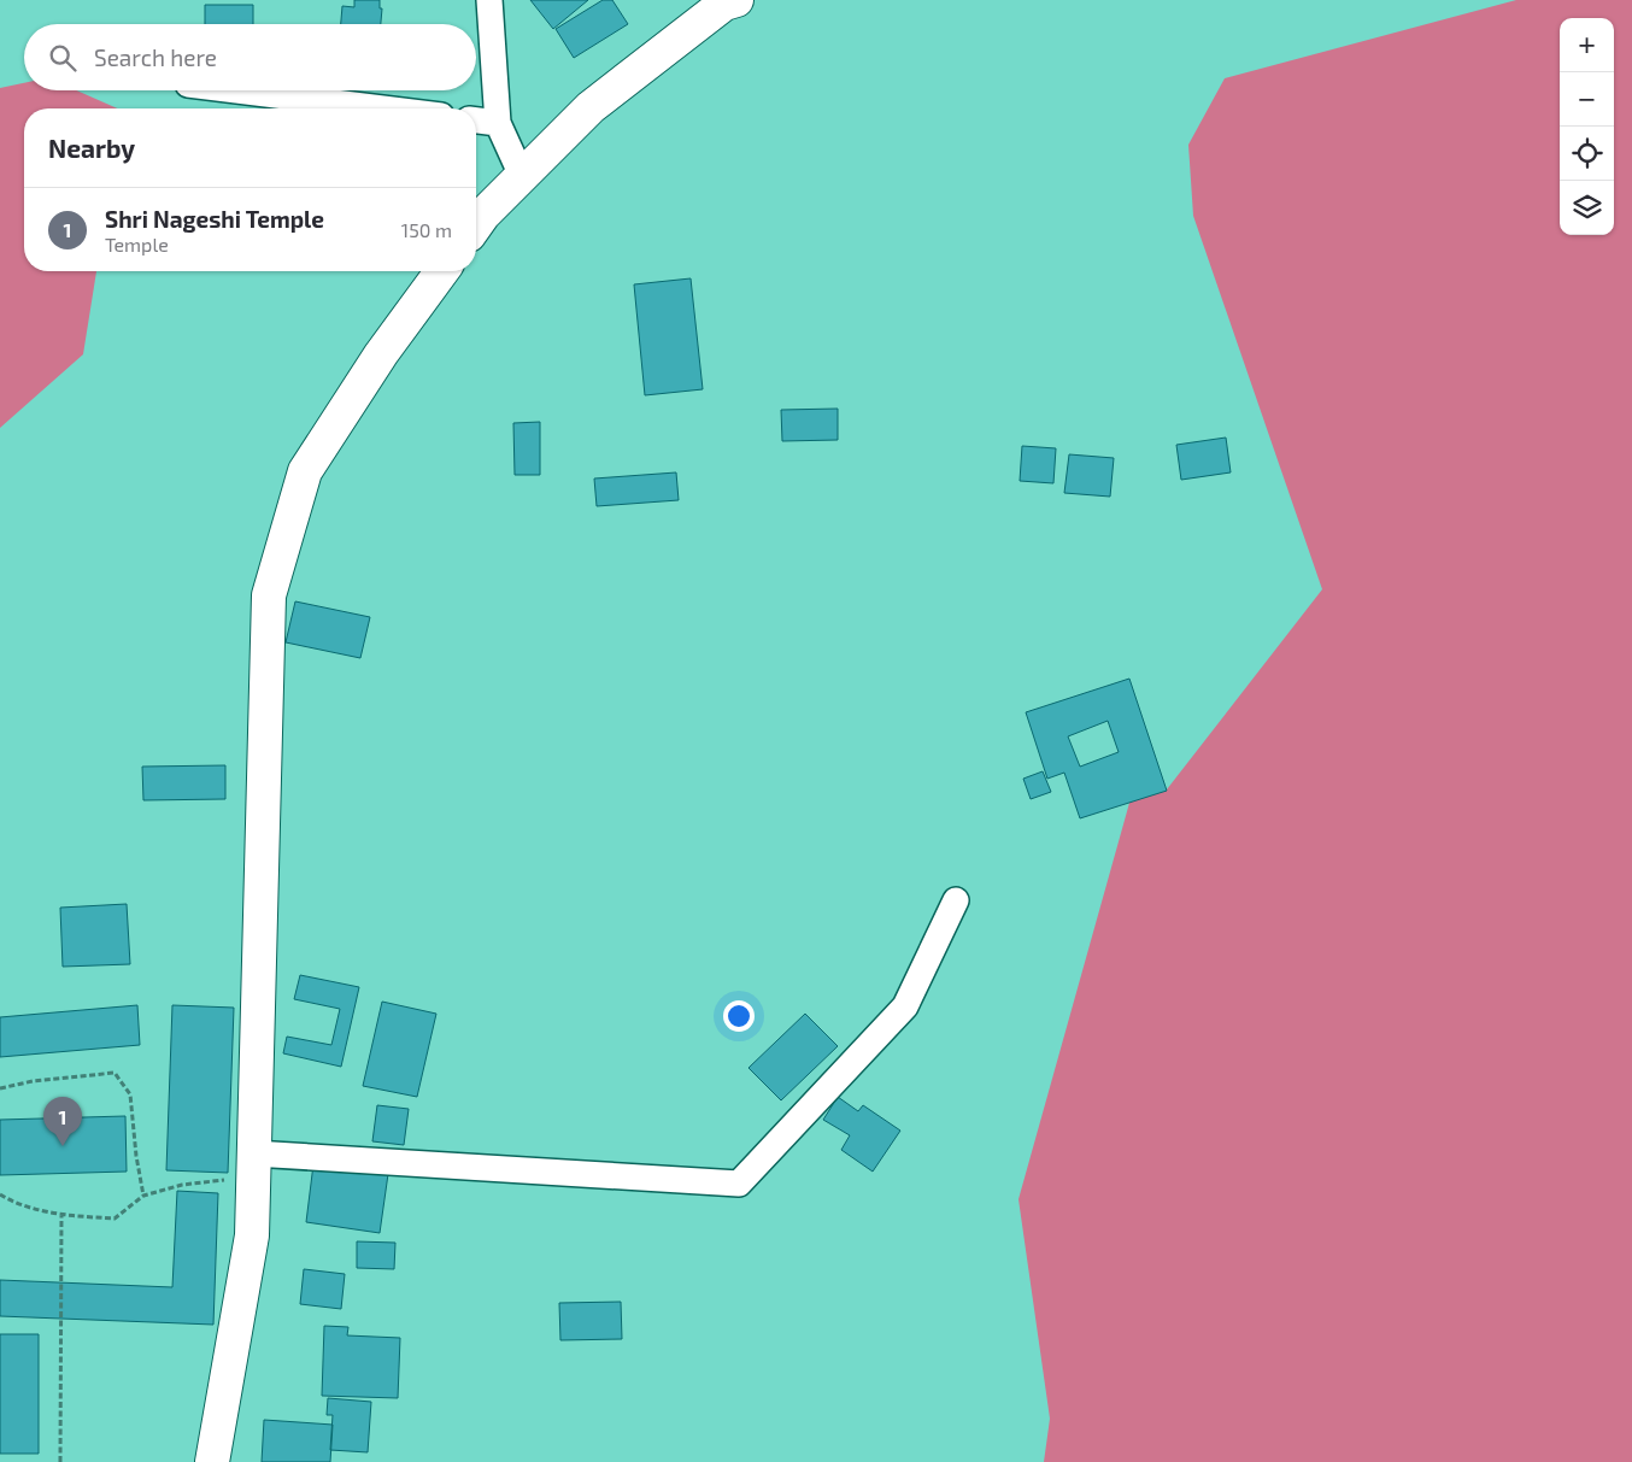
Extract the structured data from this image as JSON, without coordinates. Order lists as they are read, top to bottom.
{
  "page": {
    "map_buttons": ["+", "−"],
    "search": "Search here",
    "heading": "Nearby",
    "list": [
      {
        "mark": "1",
        "name": "Shri Nageshi Temple",
        "note": "Temple",
        "value": "150 m"
      }
    ],
    "pins": "1"
  }
}
